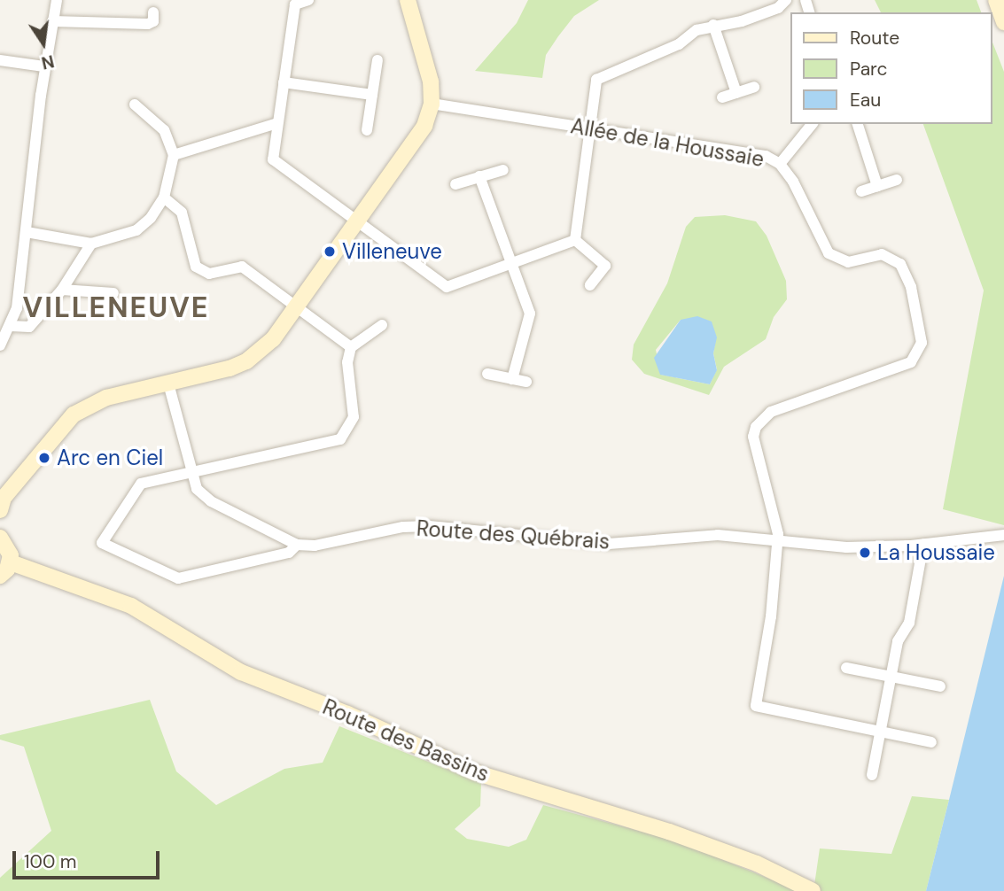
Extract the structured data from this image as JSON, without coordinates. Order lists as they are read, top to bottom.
{
  "streets": {
    "main road": ["Route des Bassins"],
    "street": ["Allée de la Houssaie", "Route des Québrais"]
  },
  "crossings": [
    ["Allée de la Houssaie", "Route des Québrais"]
  ],
  "districts": ["VILLENEUVE"],
  "places": ["Villeneuve", "Arc en Ciel", "La Houssaie"],
  "legend": ["Route", "Parc", "Eau"],
  "scale_bar": "100 m",
  "north": "bottom"
}
